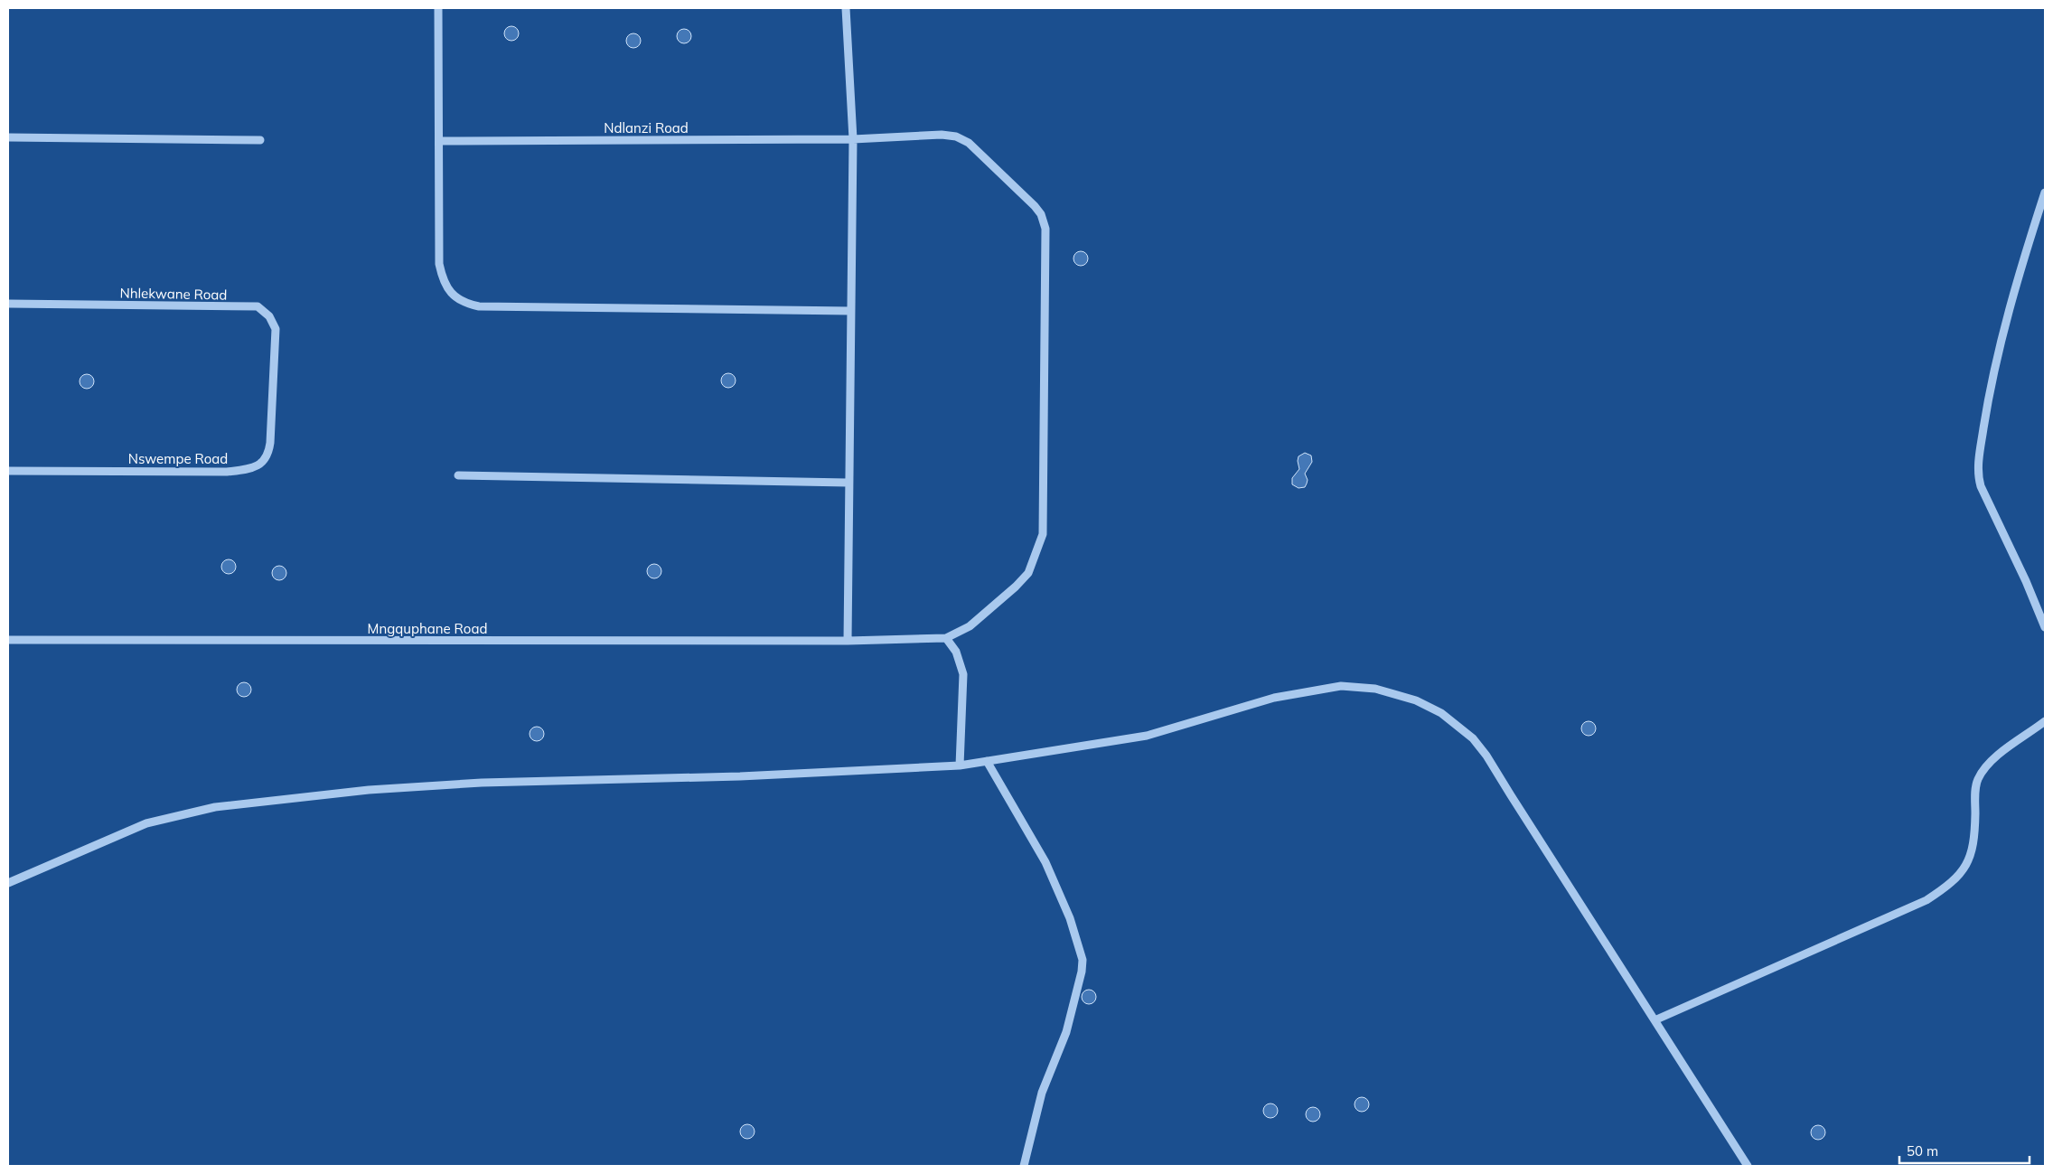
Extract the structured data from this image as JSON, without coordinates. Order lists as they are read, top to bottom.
{
  "streets": {
    "street": [
      "Ndlanzi Road",
      "Nhlekwane Road",
      "Nswempe Road",
      "Mngquphane Road"
    ]
  },
  "crossings": [
    ["Ndlanzi Road", "Mngquphane Road"],
    ["Nhlekwane Road", "Nswempe Road"]
  ],
  "scale_bar": "50 m"
}
